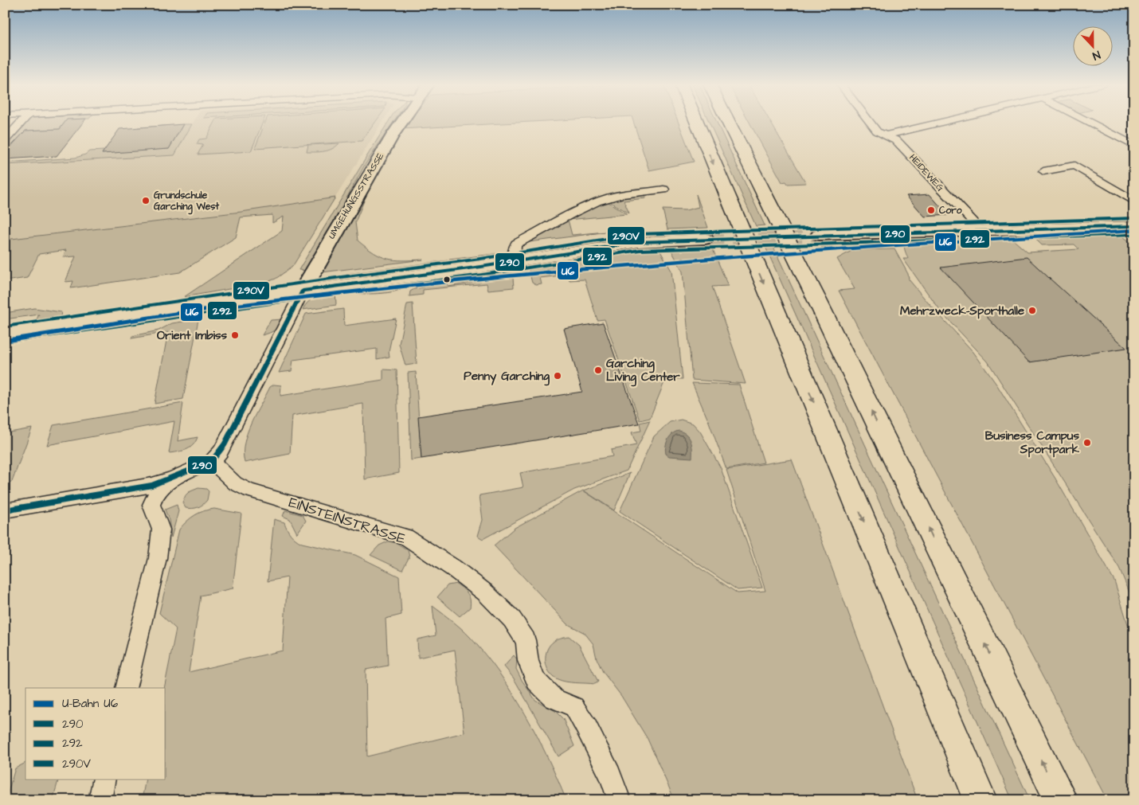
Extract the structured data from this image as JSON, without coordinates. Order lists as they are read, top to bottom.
{
  "streets": {
    "street": ["HEIDEWEG", "UMGEHUNGSSTRASSE", "EINSTEINSTRASSE"]
  },
  "places": [
    "Grundschule Garching West",
    "Coro",
    "Mehrzweck-Sporthalle",
    "Orient Imbiss",
    "Garching Living Center",
    "Penny Garching",
    "Business Campus Sportpark"
  ],
  "lines": [
    "transit line 290V",
    "transit line 290",
    "metro line U6",
    "transit line 292"
  ],
  "legend": [
    "U-Bahn U6",
    "290",
    "292",
    "290V"
  ],
  "north": "bottom"
}
